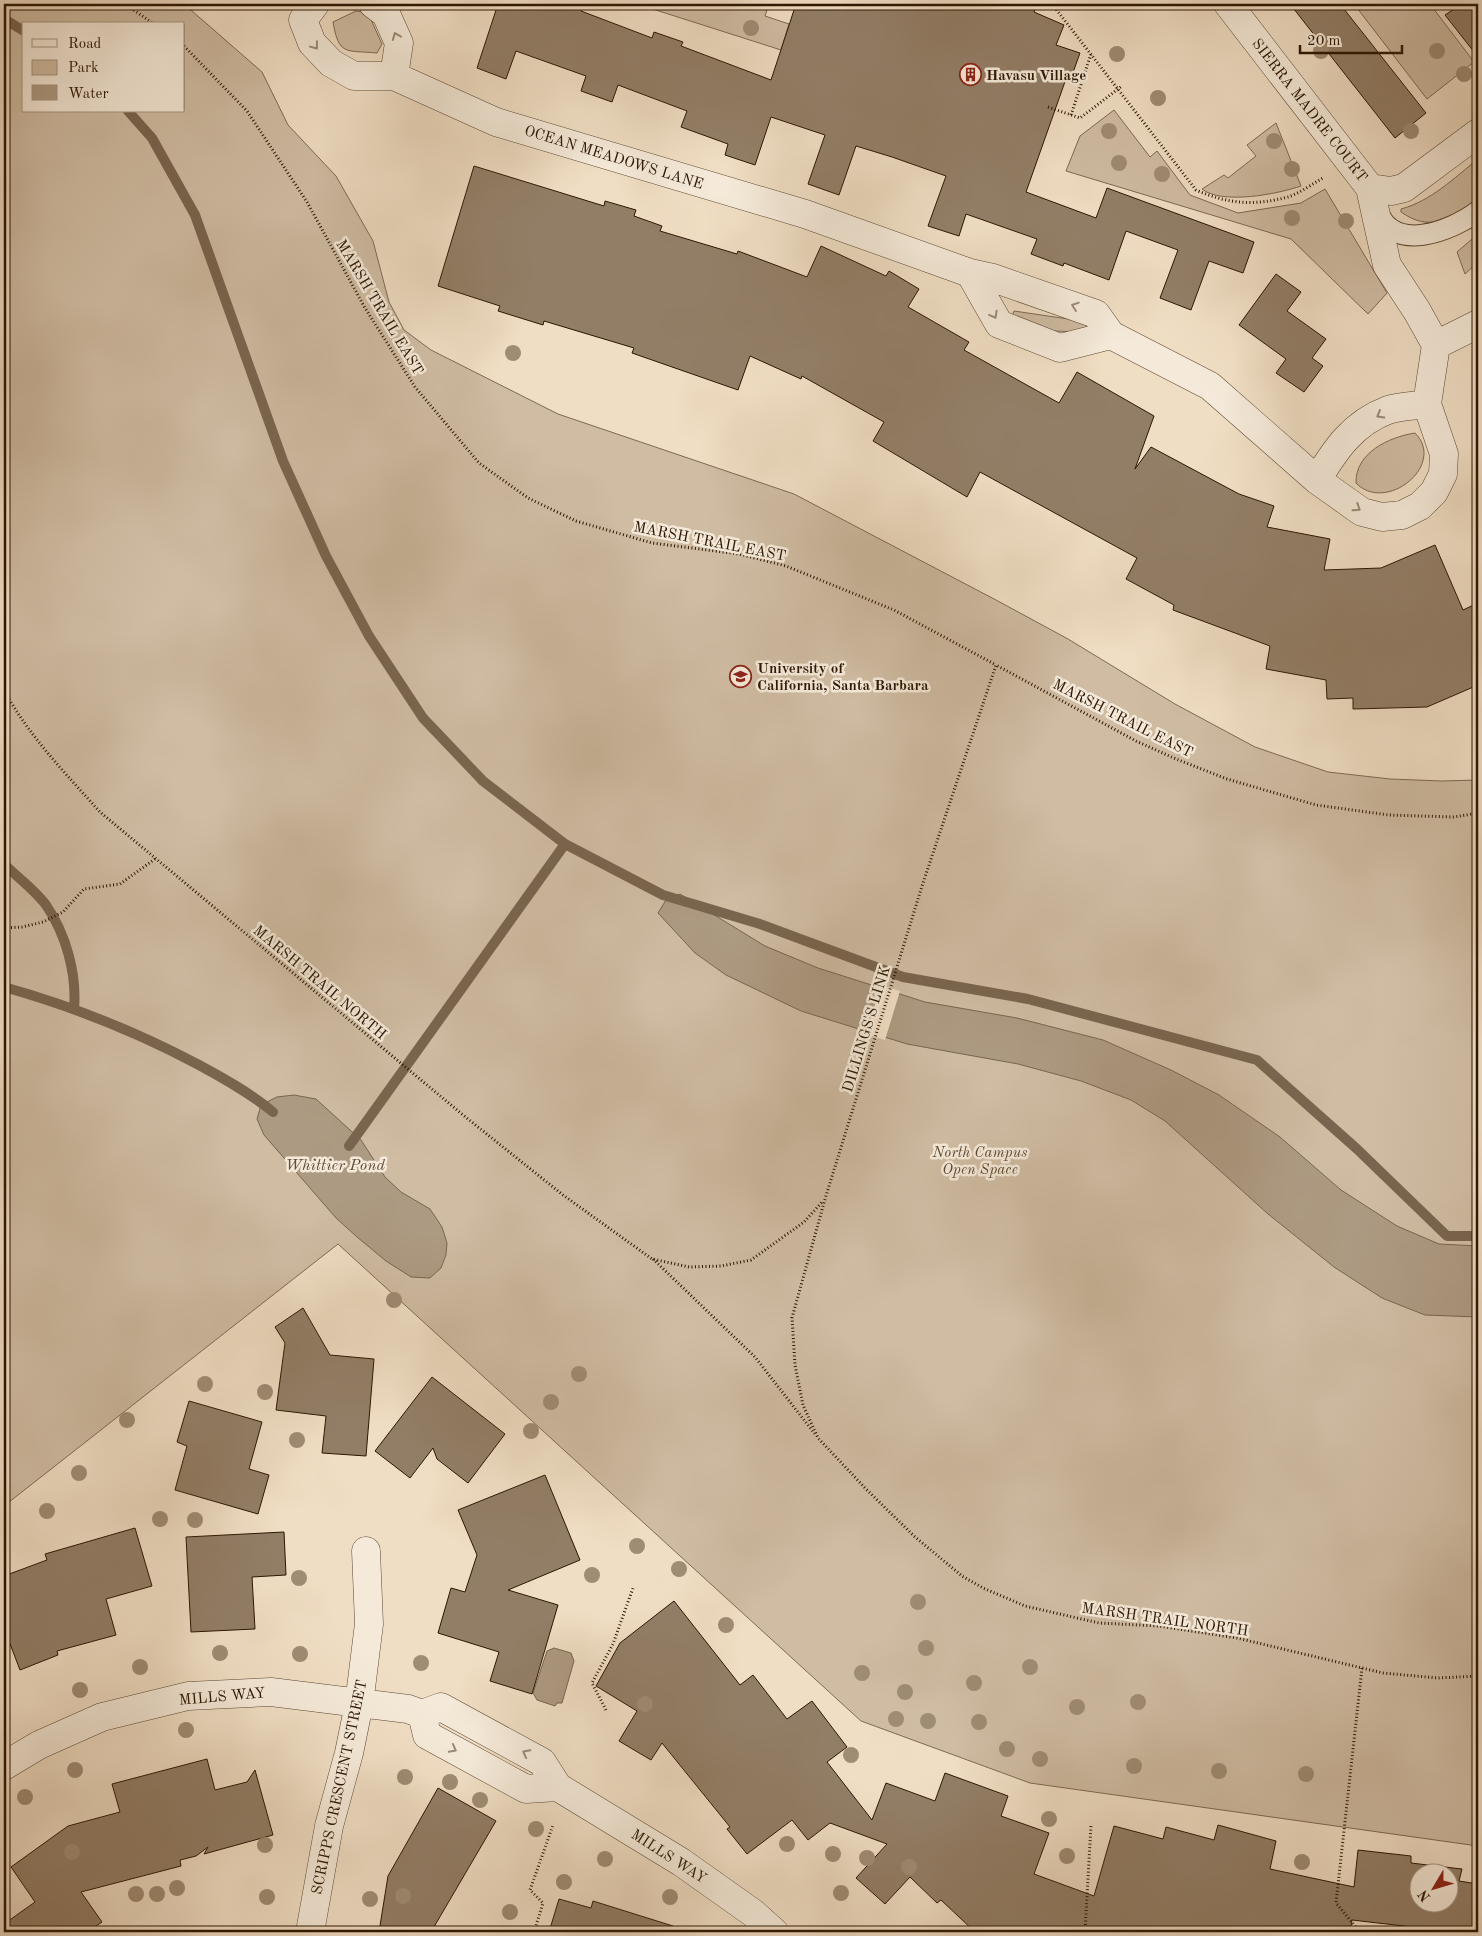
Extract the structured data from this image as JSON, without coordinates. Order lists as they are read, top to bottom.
{
  "streets": {
    "street": [
      "SIERRA MADRE COURT",
      "OCEAN MEADOWS LANE",
      "MILLS WAY",
      "SCRIPPS CRESCENT STREET"
    ],
    "path": ["MARSH TRAIL EAST", "MARSH TRAIL NORTH", "DILLINGS'S LINK"]
  },
  "crossings": [
    ["MARSH TRAIL EAST", "DILLINGS'S LINK"],
    ["MARSH TRAIL NORTH", "DILLINGS'S LINK"],
    ["MILLS WAY", "SCRIPPS CRESCENT STREET"]
  ],
  "water": ["Whittier Pond"],
  "parks": ["North Campus Open Space"],
  "places": {
    "building": ["Havasu Village"],
    "school or university": ["University of California, Santa Barbara"]
  },
  "legend": ["Road", "Park", "Water"],
  "scale_bar": "20 m",
  "north": "bottom left"
}
